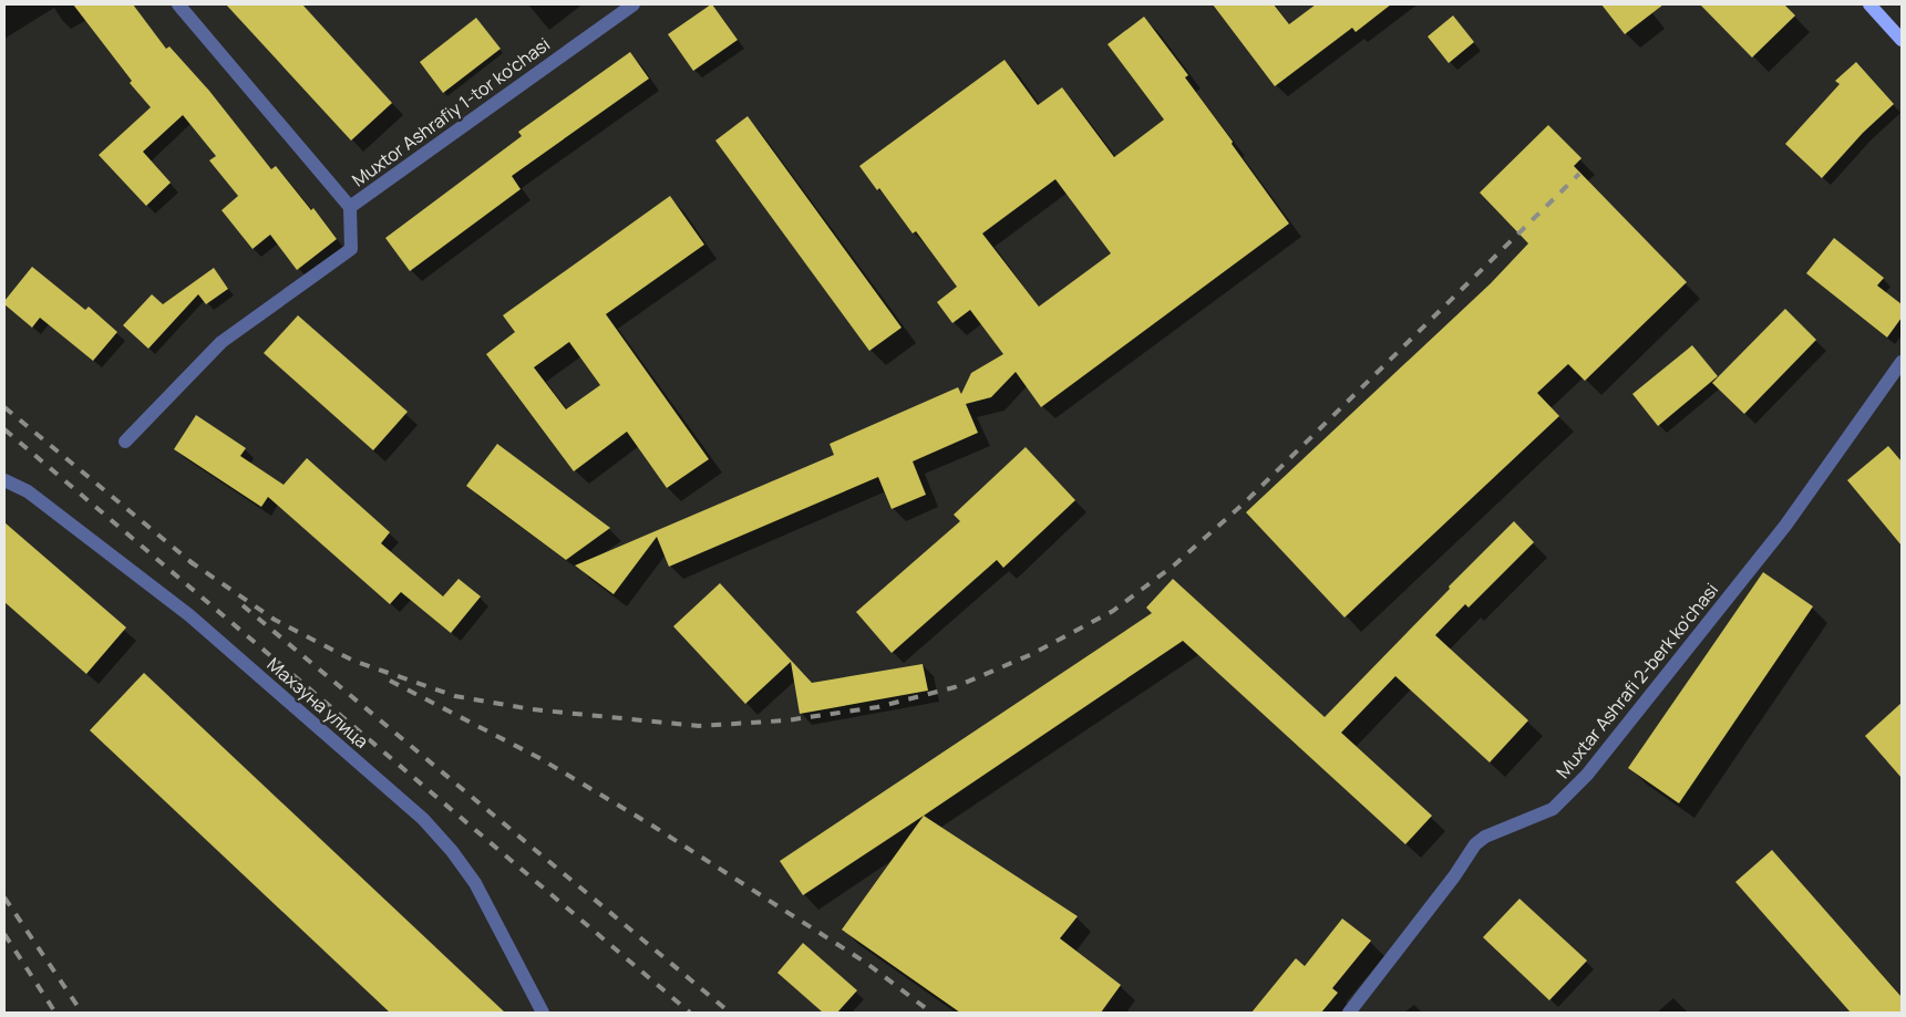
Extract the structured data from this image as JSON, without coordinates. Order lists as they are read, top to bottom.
{
  "streets": {
    "street": ["Muxtor Ashrafiy 1-tor ko'chasi", "Muxtar Ashrafi 2-berk ko'chasi", "Махзуна улица"]
  }
}
